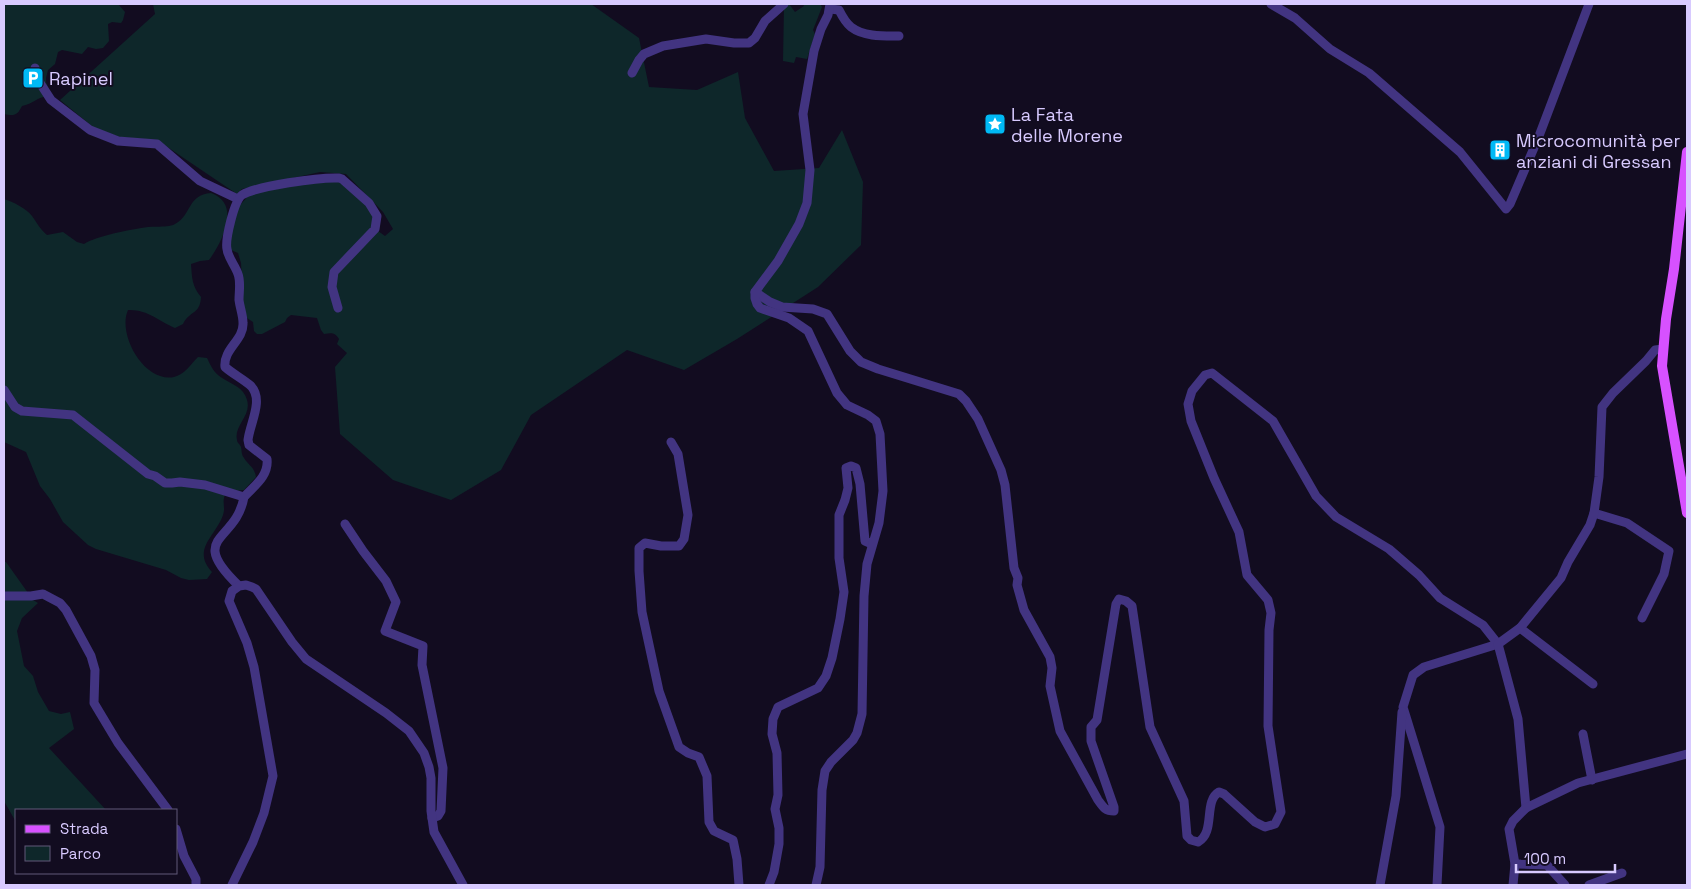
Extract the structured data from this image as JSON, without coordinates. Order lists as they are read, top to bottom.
{
  "places": {
    "parking": ["Rapinel"],
    "place": ["La Fata delle Morene"],
    "building": ["Microcomunità per anziani di Gressan"]
  },
  "legend": ["Strada", "Parco"],
  "scale_bar": "100 m"
}
